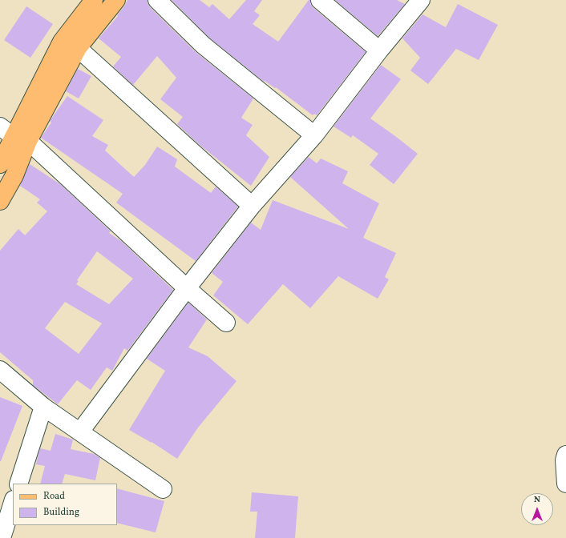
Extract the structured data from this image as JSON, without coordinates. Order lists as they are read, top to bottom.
{
  "legend": ["Road", "Building"],
  "north": "top"
}
